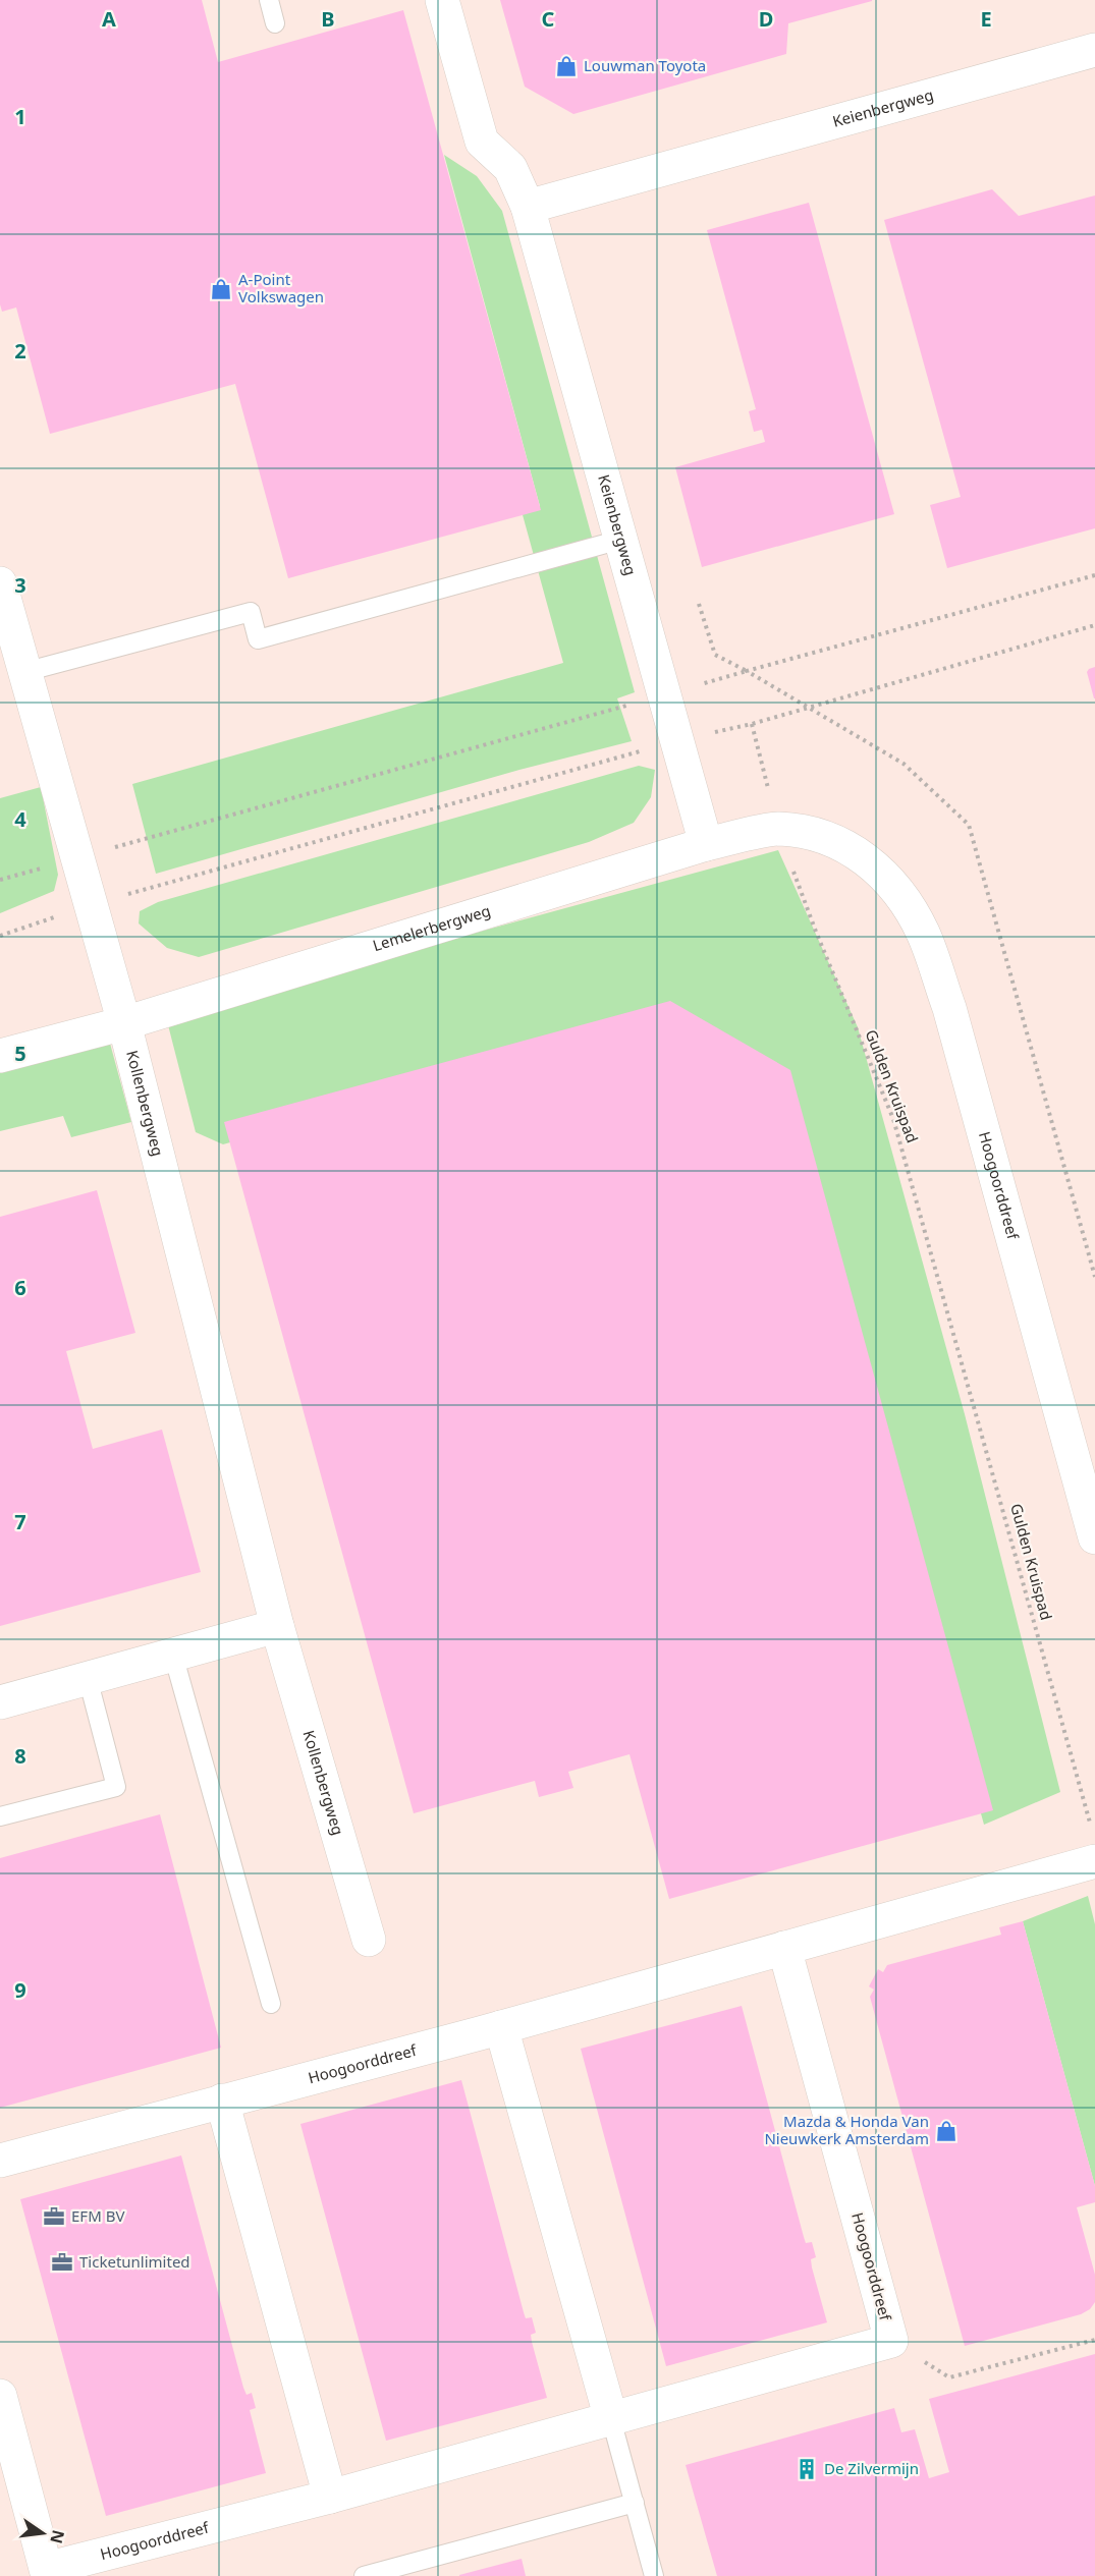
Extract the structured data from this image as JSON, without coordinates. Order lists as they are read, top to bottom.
{
  "streets": {
    "street": [
      "Keienbergweg",
      "Lemelerbergweg",
      "Kollenbergweg",
      "Hoogoorddreef"
    ],
    "path": ["Gulden Kruispad"]
  },
  "crossings": [
    ["Keienbergweg", "Lemelerbergweg"],
    ["Lemelerbergweg", "Gulden Kruispad"],
    ["Lemelerbergweg", "Kollenbergweg"],
    ["Lemelerbergweg", "Hoogoorddreef"],
    ["Gulden Kruispad", "Hoogoorddreef"]
  ],
  "places": {
    "shop": ["Louwman Toyota", "A-Point Volkswagen", "Mazda & Honda Van Nieuwkerk Amsterdam"],
    "office": ["EFM BV", "Ticketunlimited"],
    "building": ["De Zilvermijn"]
  },
  "north": "right",
  "grid": {
    "columns": [
      "A",
      "B",
      "C",
      "D",
      "E"
    ],
    "rows": [
      "1",
      "2",
      "3",
      "4",
      "5",
      "6",
      "7",
      "8",
      "9"
    ]
  }
}
